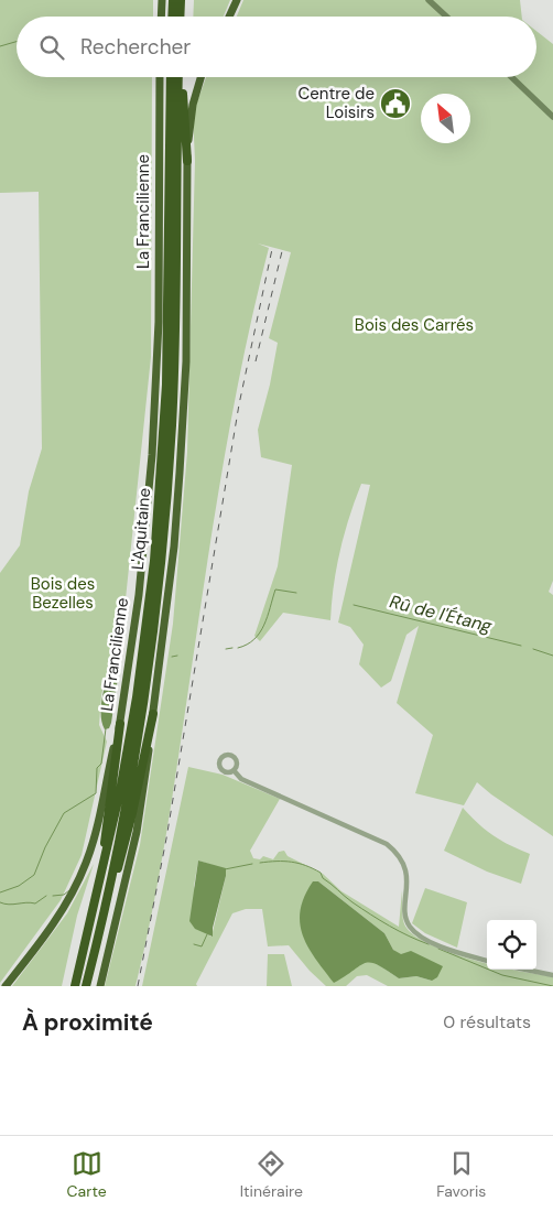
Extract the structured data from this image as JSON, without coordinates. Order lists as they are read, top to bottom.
{
  "streets": {
    "highway": ["La Francilienne", "L'Aquitaine"]
  },
  "water": ["Rû de l'Étang"],
  "parks": ["Bois des Carrés", "Bois des Bezelles"],
  "places": {
    "public building": ["Centre de Loisirs"]
  },
  "north": "top left",
  "page": {
    "search": "Rechercher",
    "heading": ["À proximité", "0 résultats"],
    "nav": ["Carte", "Itinéraire", "Favoris"]
  }
}
